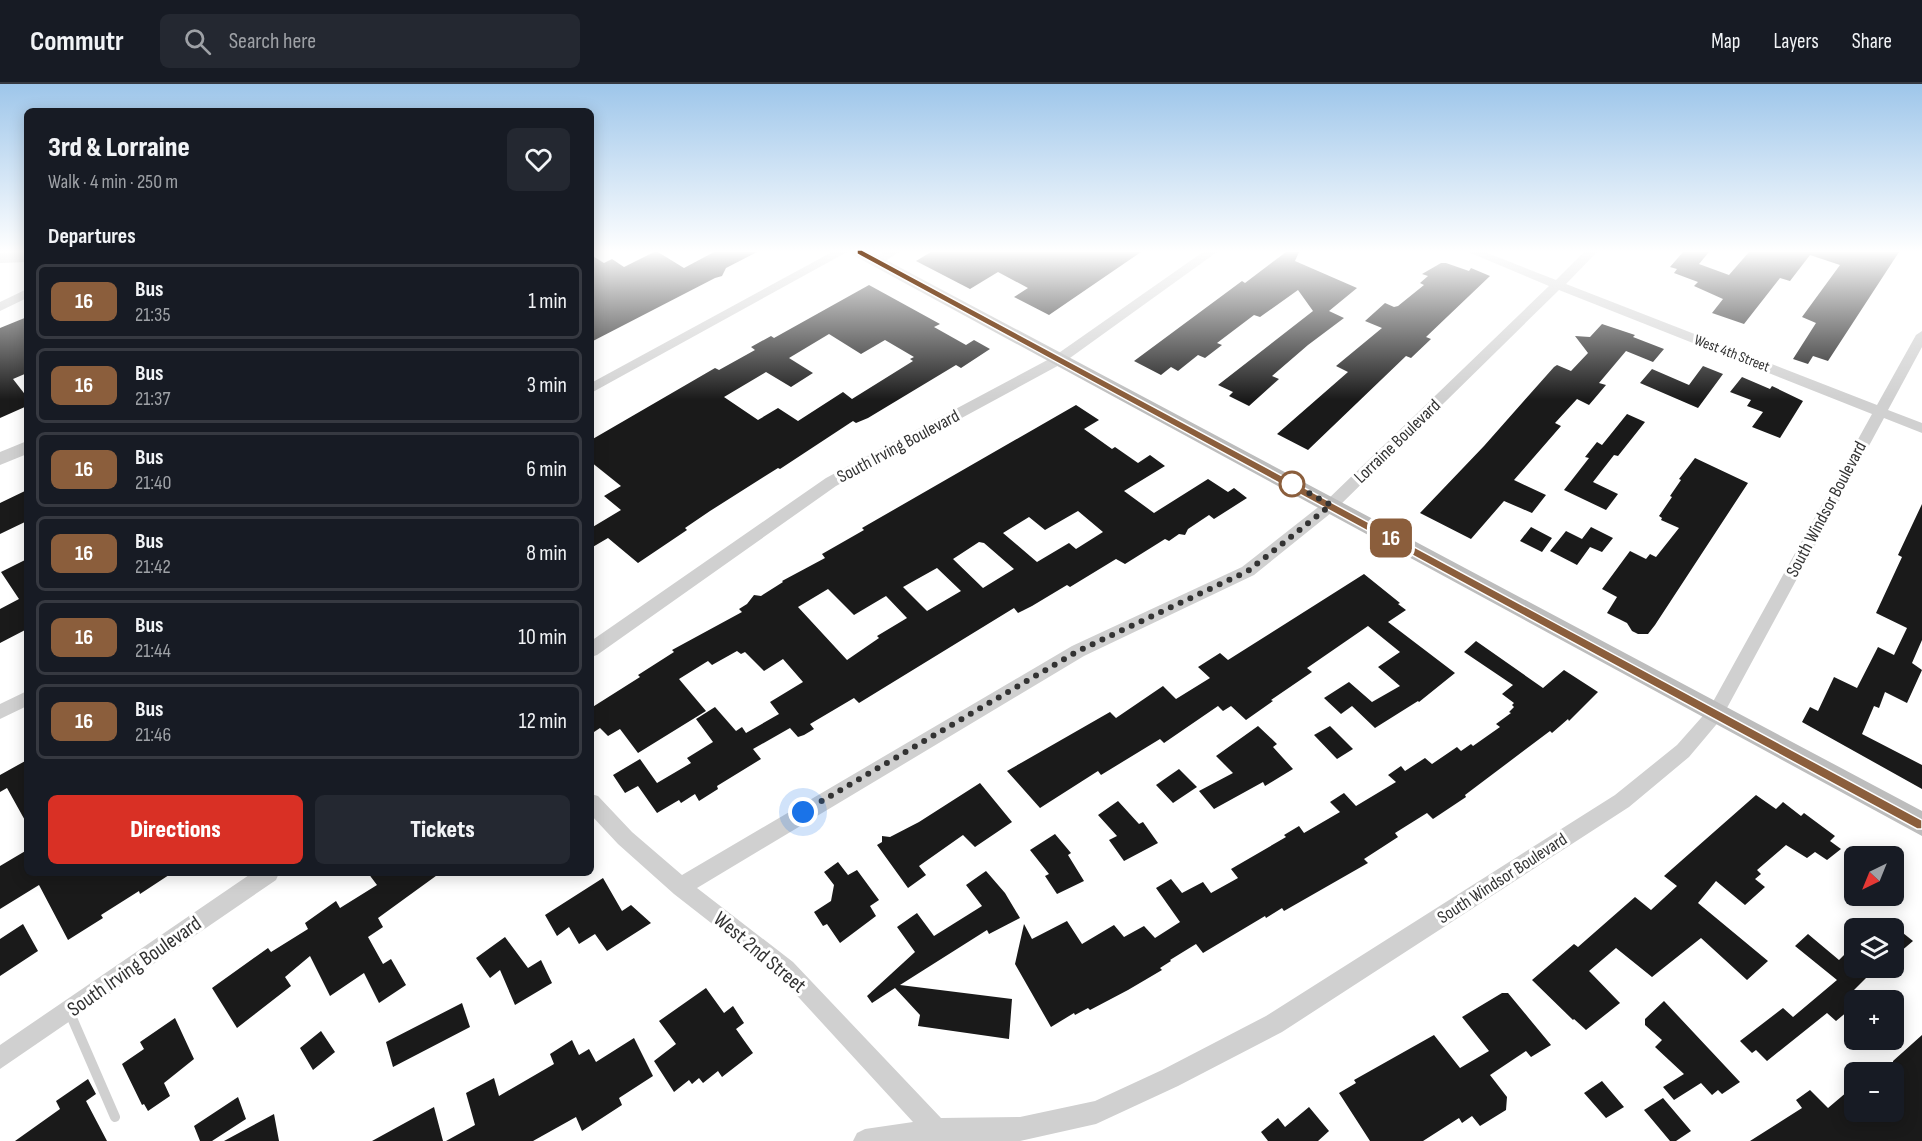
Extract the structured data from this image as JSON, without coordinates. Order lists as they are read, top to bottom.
{
  "streets": {
    "street": [
      "West 4th Street",
      "Lorraine Boulevard",
      "South Irving Boulevard",
      "South Windsor Boulevard",
      "West 2nd Street"
    ]
  },
  "crossings": [
    ["West 4th Street", "South Windsor Boulevard"],
    ["Lorraine Boulevard", "West 2nd Street"],
    ["South Windsor Boulevard", "West 2nd Street"]
  ],
  "lines": ["bus line 16"],
  "north": "bottom left",
  "page": {
    "header": "Commutr",
    "search": "Search here",
    "nav": ["Map", "Layers", "Share"],
    "on_map": "16",
    "heading": [
      ["3rd & Lorraine", "Walk · 4 min · 250 m"],
      "Departures"
    ],
    "list": [
      {
        "mark": "16",
        "name": "Bus",
        "note": "21:35",
        "value": "1 min"
      },
      {
        "mark": "16",
        "name": "Bus",
        "note": "21:37",
        "value": "3 min"
      },
      {
        "mark": "16",
        "name": "Bus",
        "note": "21:40",
        "value": "6 min"
      },
      {
        "mark": "16",
        "name": "Bus",
        "note": "21:42",
        "value": "8 min"
      },
      {
        "mark": "16",
        "name": "Bus",
        "note": "21:44",
        "value": "10 min"
      },
      {
        "mark": "16",
        "name": "Bus",
        "note": "21:46",
        "value": "12 min"
      }
    ],
    "buttons": ["Directions", "Tickets"],
    "map_buttons": ["+", "−"]
  }
}
